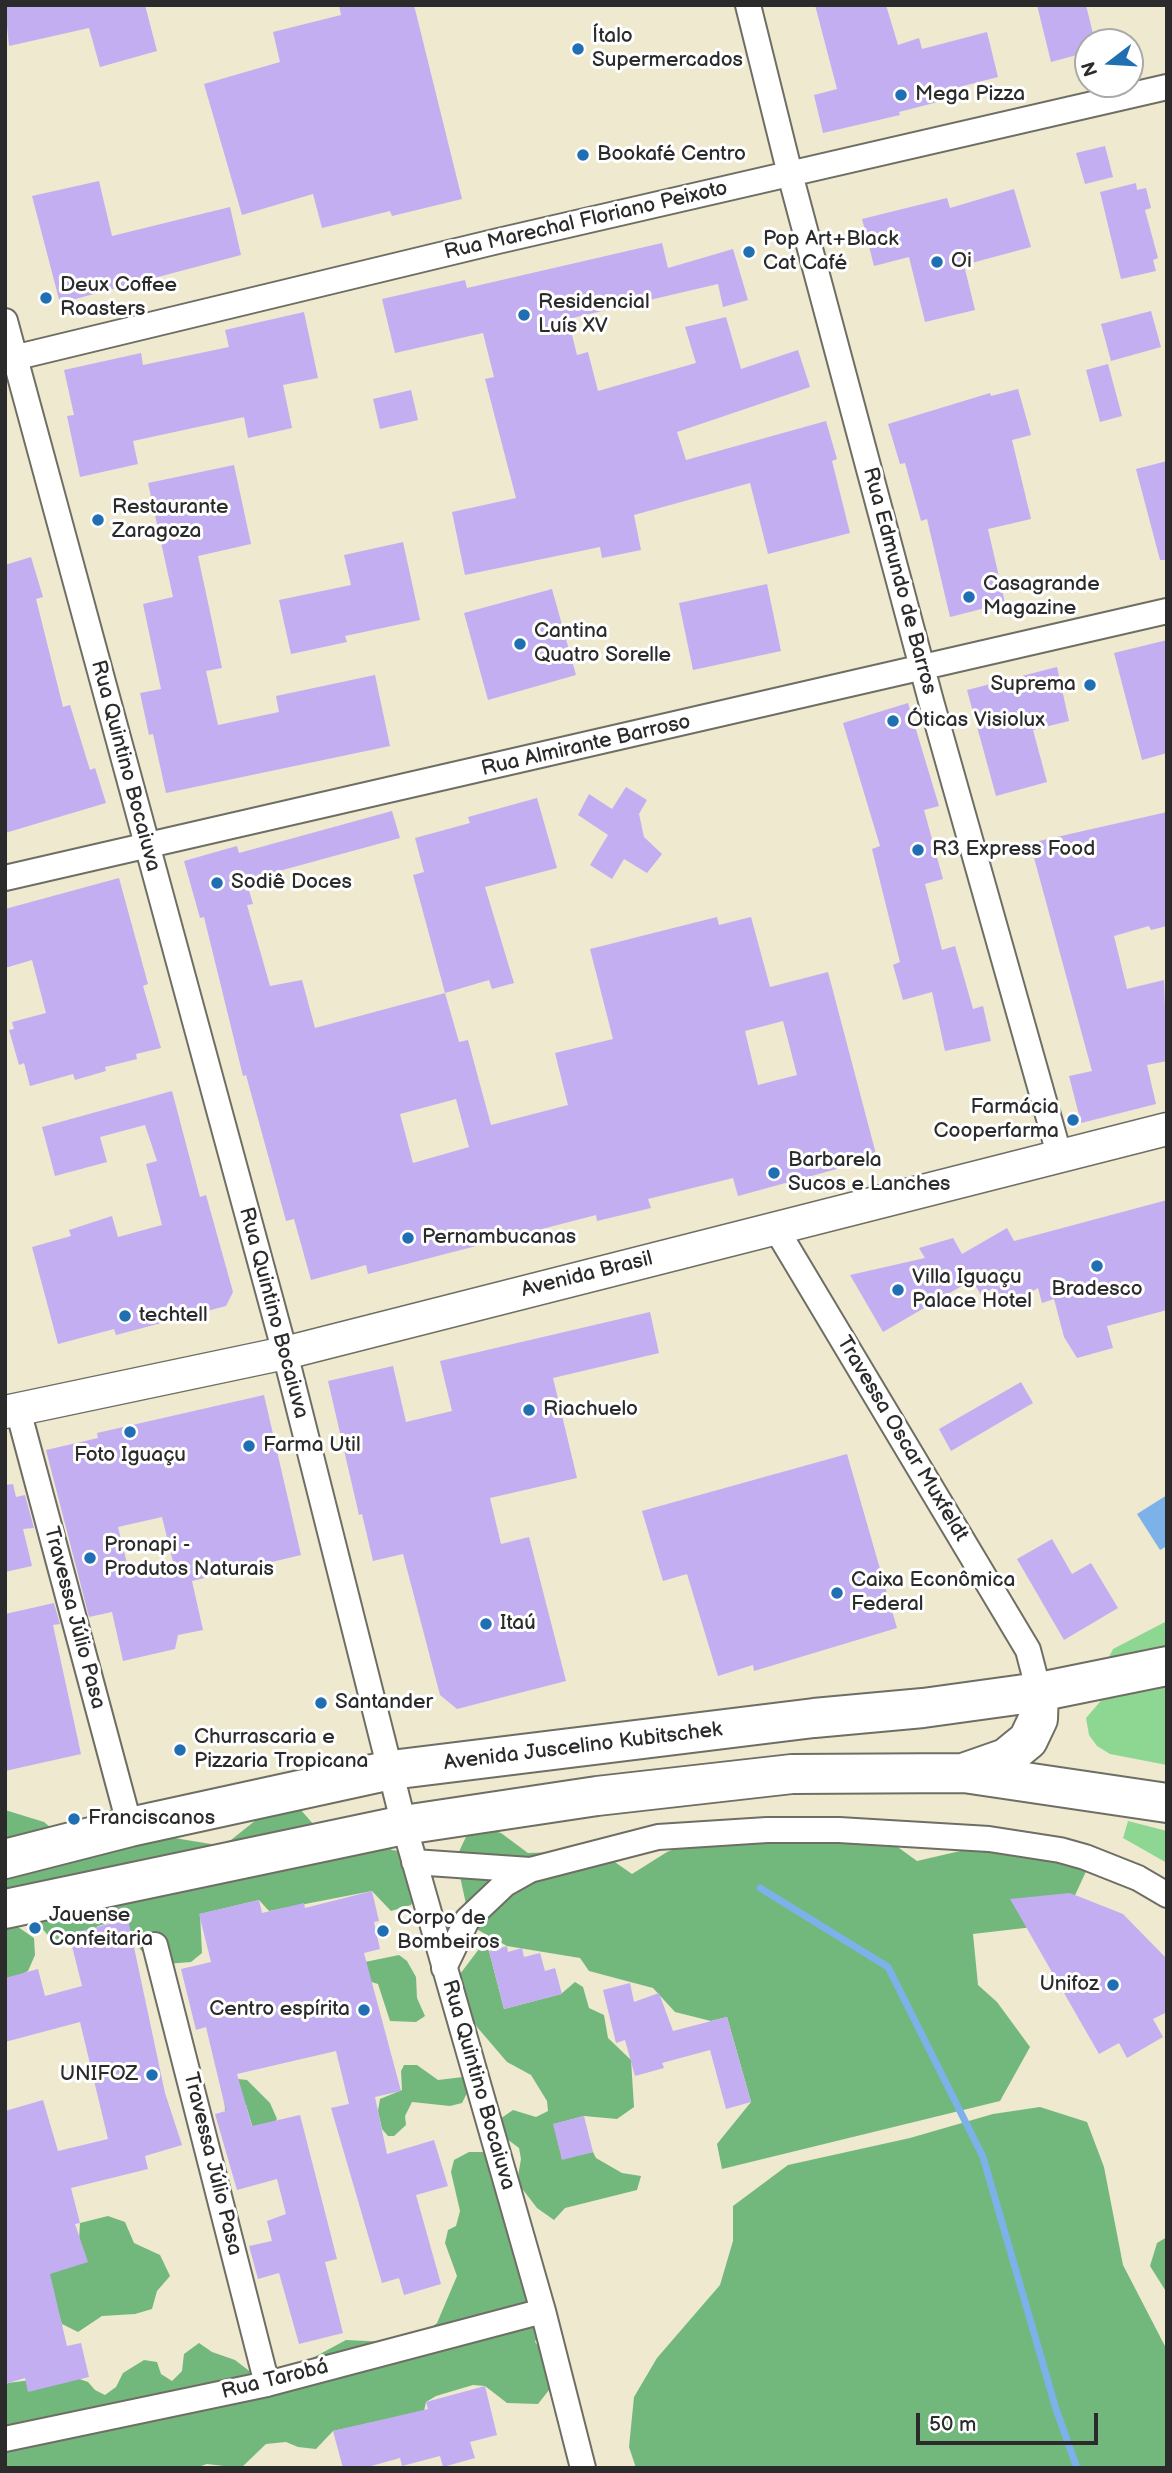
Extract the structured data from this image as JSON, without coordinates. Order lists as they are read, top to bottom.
{
  "streets": {
    "main road": ["Avenida Juscelino Kubitschek"],
    "street": [
      "Rua Marechal Floriano Peixoto",
      "Rua Edmundo de Barros",
      "Rua Almirante Barroso",
      "Rua Quintino Bocaiuva",
      "Avenida Brasil",
      "Travessa Oscar Muxfeldt",
      "Travessa Júlio Pasa",
      "Rua Tarobá"
    ]
  },
  "crossings": [
    ["Rua Marechal Floriano Peixoto", "Rua Edmundo de Barros"],
    ["Rua Marechal Floriano Peixoto", "Rua Quintino Bocaiuva"],
    ["Rua Edmundo de Barros", "Rua Almirante Barroso"],
    ["Rua Edmundo de Barros", "Avenida Brasil"],
    ["Rua Almirante Barroso", "Rua Quintino Bocaiuva"],
    ["Rua Quintino Bocaiuva", "Avenida Brasil"],
    ["Rua Quintino Bocaiuva", "Avenida Juscelino Kubitschek"],
    ["Rua Quintino Bocaiuva", "Rua Tarobá"],
    ["Avenida Brasil", "Travessa Oscar Muxfeldt"],
    ["Avenida Brasil", "Travessa Júlio Pasa"],
    ["Travessa Oscar Muxfeldt", "Avenida Juscelino Kubitschek"],
    ["Travessa Júlio Pasa", "Avenida Juscelino Kubitschek"],
    ["Travessa Júlio Pasa", "Rua Tarobá"]
  ],
  "places": [
    "Ítalo Supermercados",
    "Mega Pizza",
    "Bookafé Centro",
    "Pop Art+Black Cat Café",
    "Oi",
    "Deux Coffee Roasters",
    "Residencial Luís XV",
    "Restaurante Zaragoza",
    "Casagrande Magazine",
    "Cantina Quatro Sorelle",
    "Suprema",
    "Óticas Visiolux",
    "R3 Express Food",
    "Sodiê Doces",
    "Farmácia Cooperfarma",
    "Barbarela Sucos e Lanches",
    "Pernambucanas",
    "Bradesco",
    "Villa Iguaçu Palace Hotel",
    "techtell",
    "Riachuelo",
    "Foto Iguaçu",
    "Farma Util",
    "Pronapi - Produtos Naturais",
    "Caixa Econômica Federal",
    "Itaú",
    "Santander",
    "Churrascaria e Pizzaria Tropicana",
    "Franciscanos",
    "Jauense Confeitaria",
    "Corpo de Bombeiros",
    "Unifoz",
    "Centro espírita",
    "UNIFOZ"
  ],
  "scale_bar": "50 m",
  "north": "left"
}
